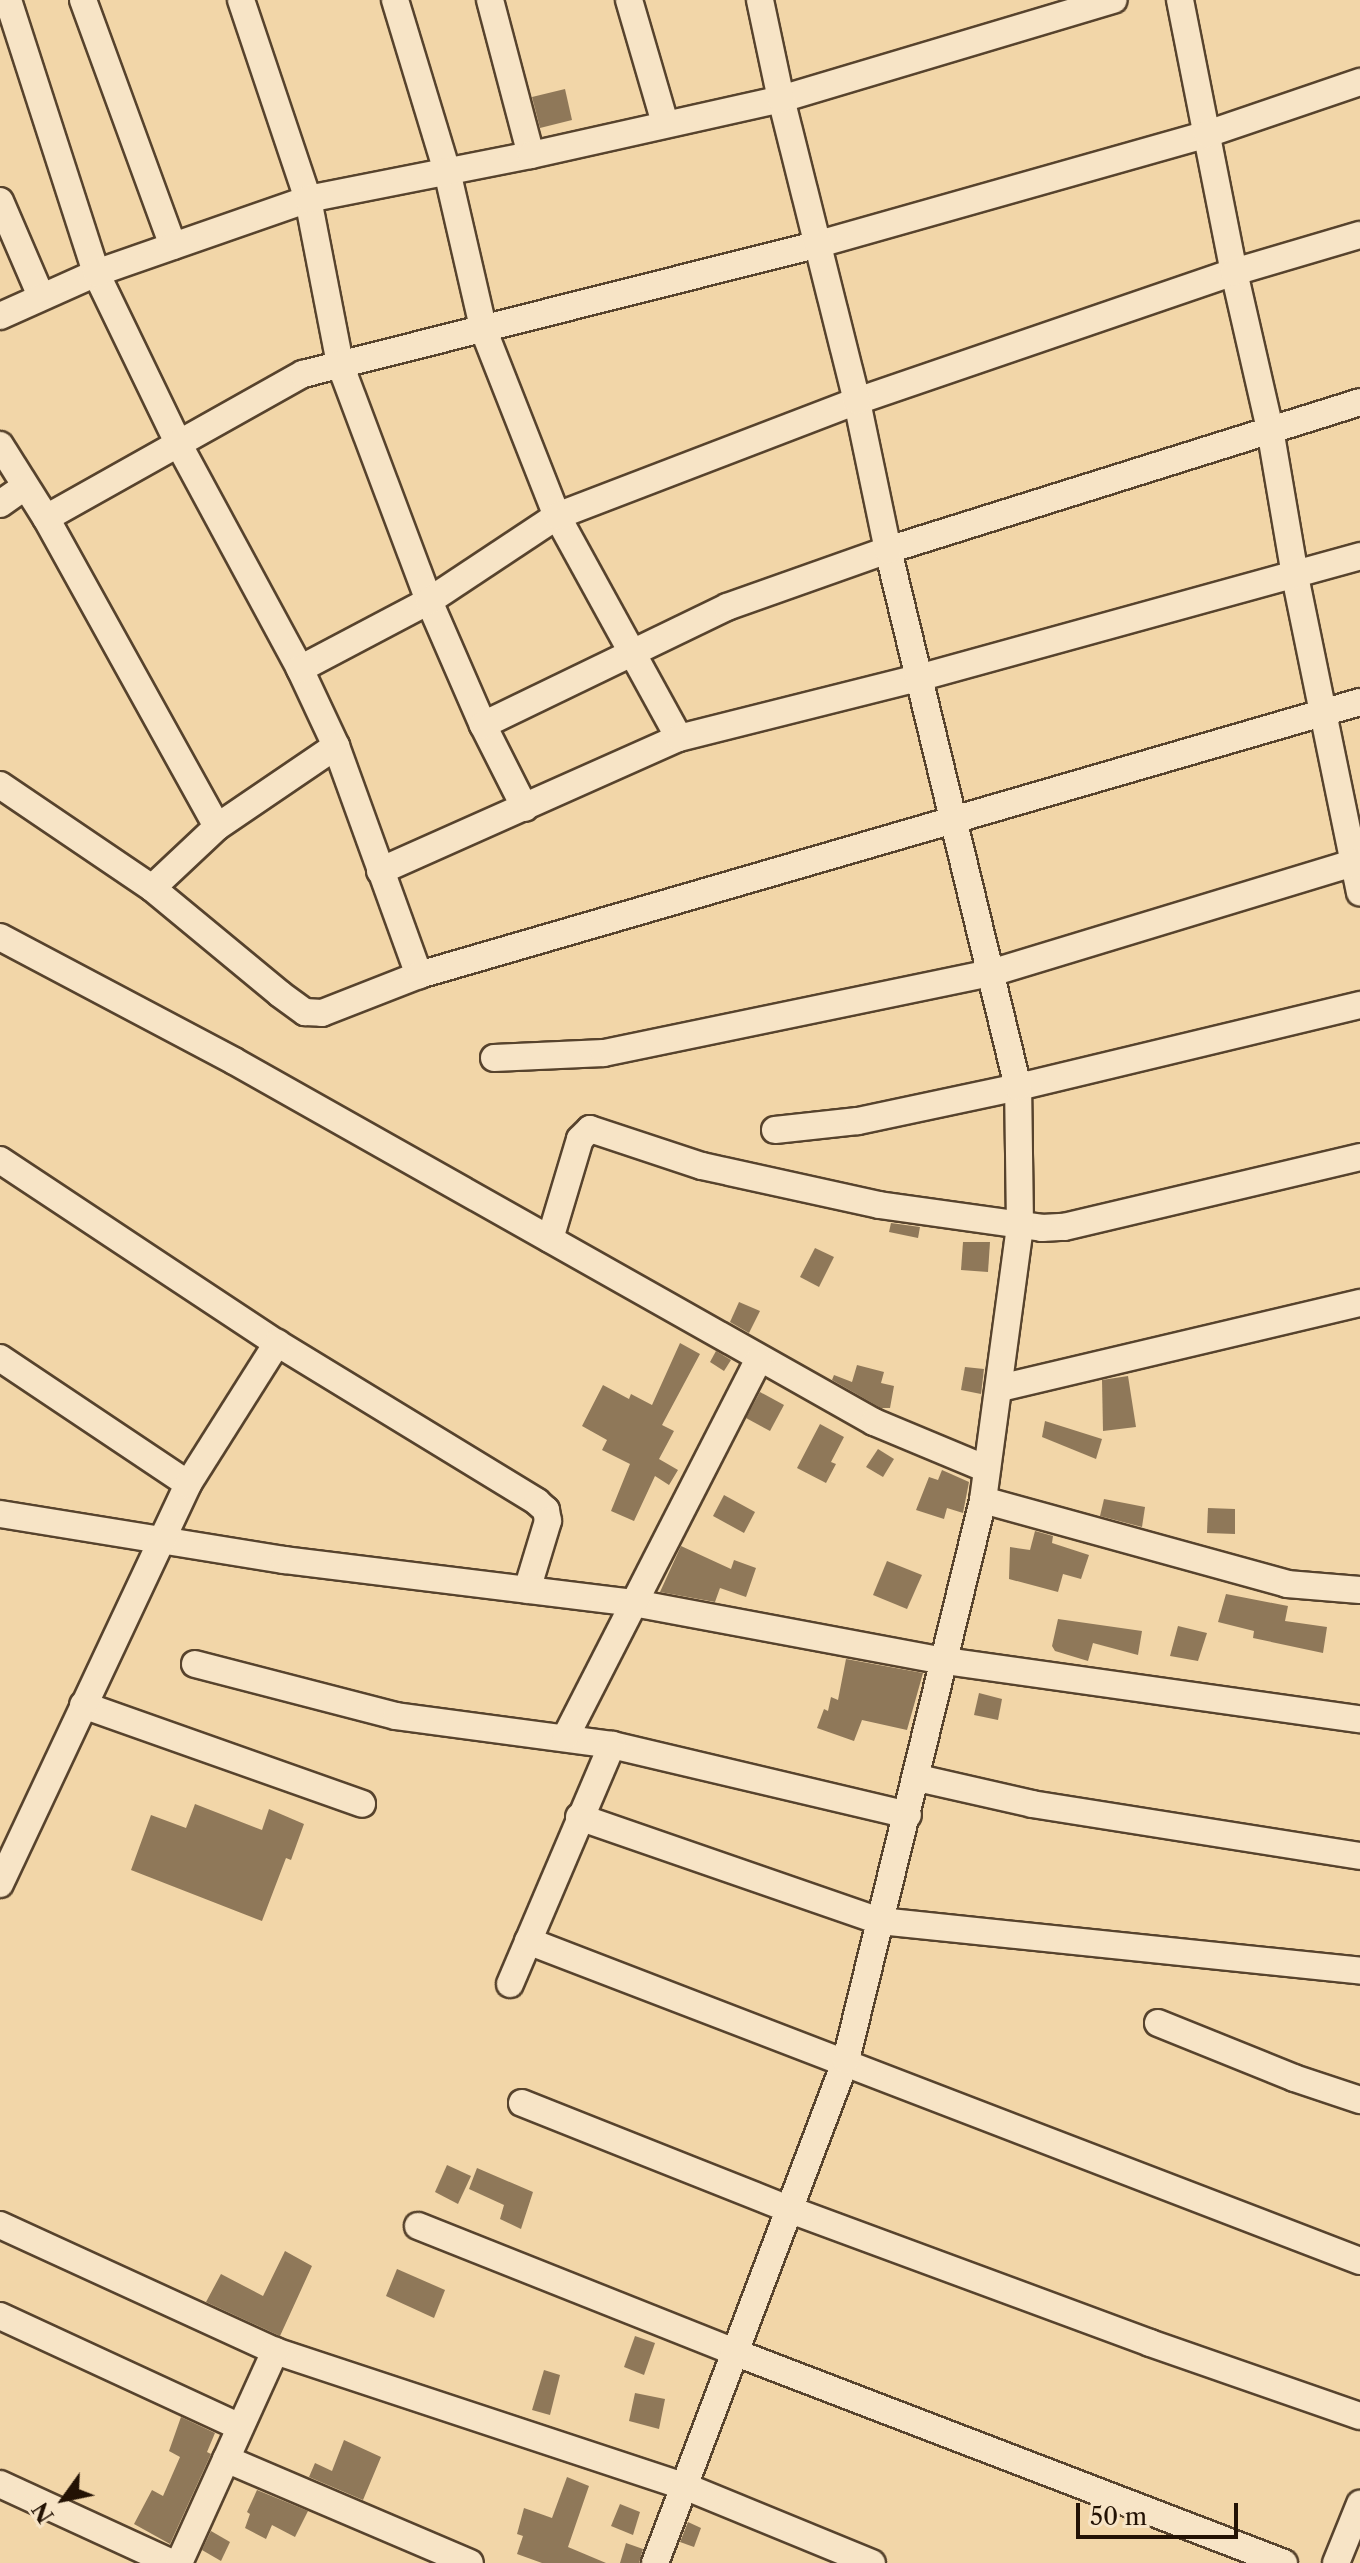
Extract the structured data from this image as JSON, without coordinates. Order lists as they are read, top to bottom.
{
  "scale_bar": "50 m",
  "north": "bottom left"
}
